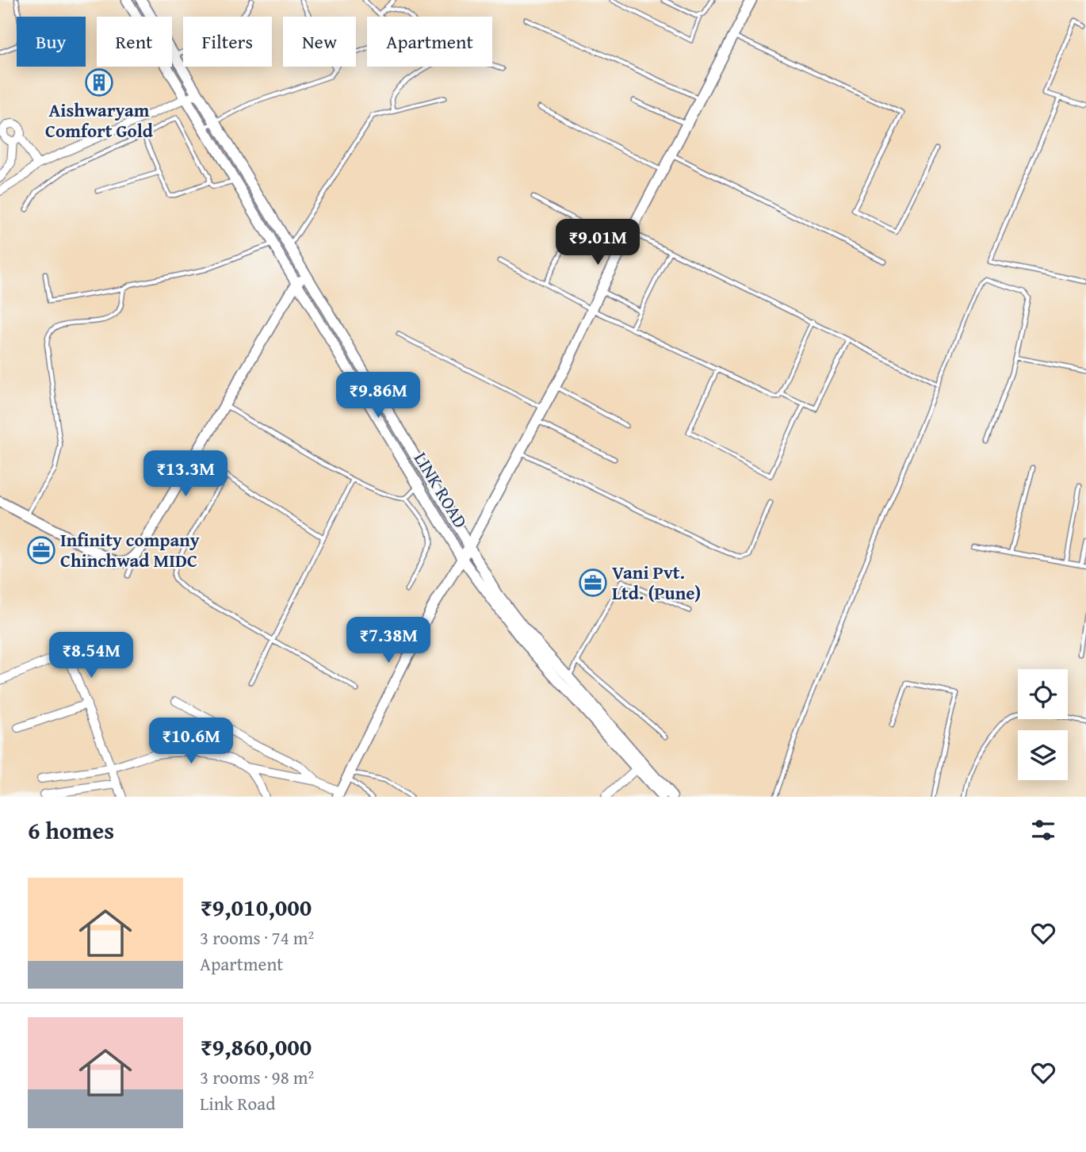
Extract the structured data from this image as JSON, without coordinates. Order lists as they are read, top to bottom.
{
  "streets": {
    "street": ["LINK ROAD"]
  },
  "places": {
    "building": ["Aishwaryam Comfort Gold"],
    "office": ["Infinity company Chinchwad MIDC", "Vani Pvt. Ltd. (Pune)"]
  },
  "page": {
    "chip": [
      "Buy",
      "Rent",
      "Filters",
      "New",
      "Apartment"
    ],
    "price": [
      "₹9.01M",
      "₹9.86M",
      "₹13.3M",
      "₹7.38M",
      "₹8.54M",
      "₹10.6M"
    ],
    "heading": "6 homes",
    "list": [
      {
        "name": "₹9,010,000",
        "note": "3 rooms · 74 m² · Apartment"
      },
      {
        "name": "₹9,860,000",
        "note": "3 rooms · 98 m² · Link Road"
      }
    ]
  }
}
